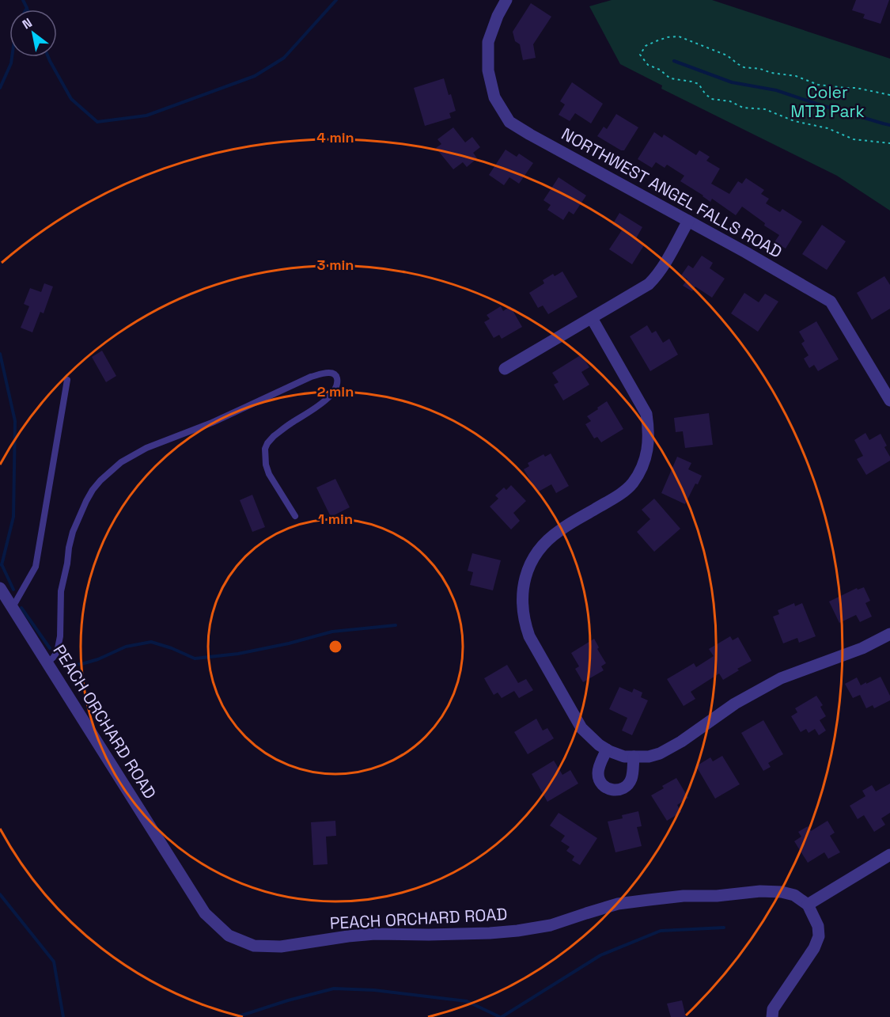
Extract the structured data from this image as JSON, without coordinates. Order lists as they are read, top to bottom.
{
  "streets": {
    "street": ["NORTHWEST ANGEL FALLS ROAD", "PEACH ORCHARD ROAD"]
  },
  "parks": ["Coler MTB Park"],
  "north": "top left",
  "rings": [
    "4 min",
    "3 min",
    "2 min",
    "1 min"
  ]
}
